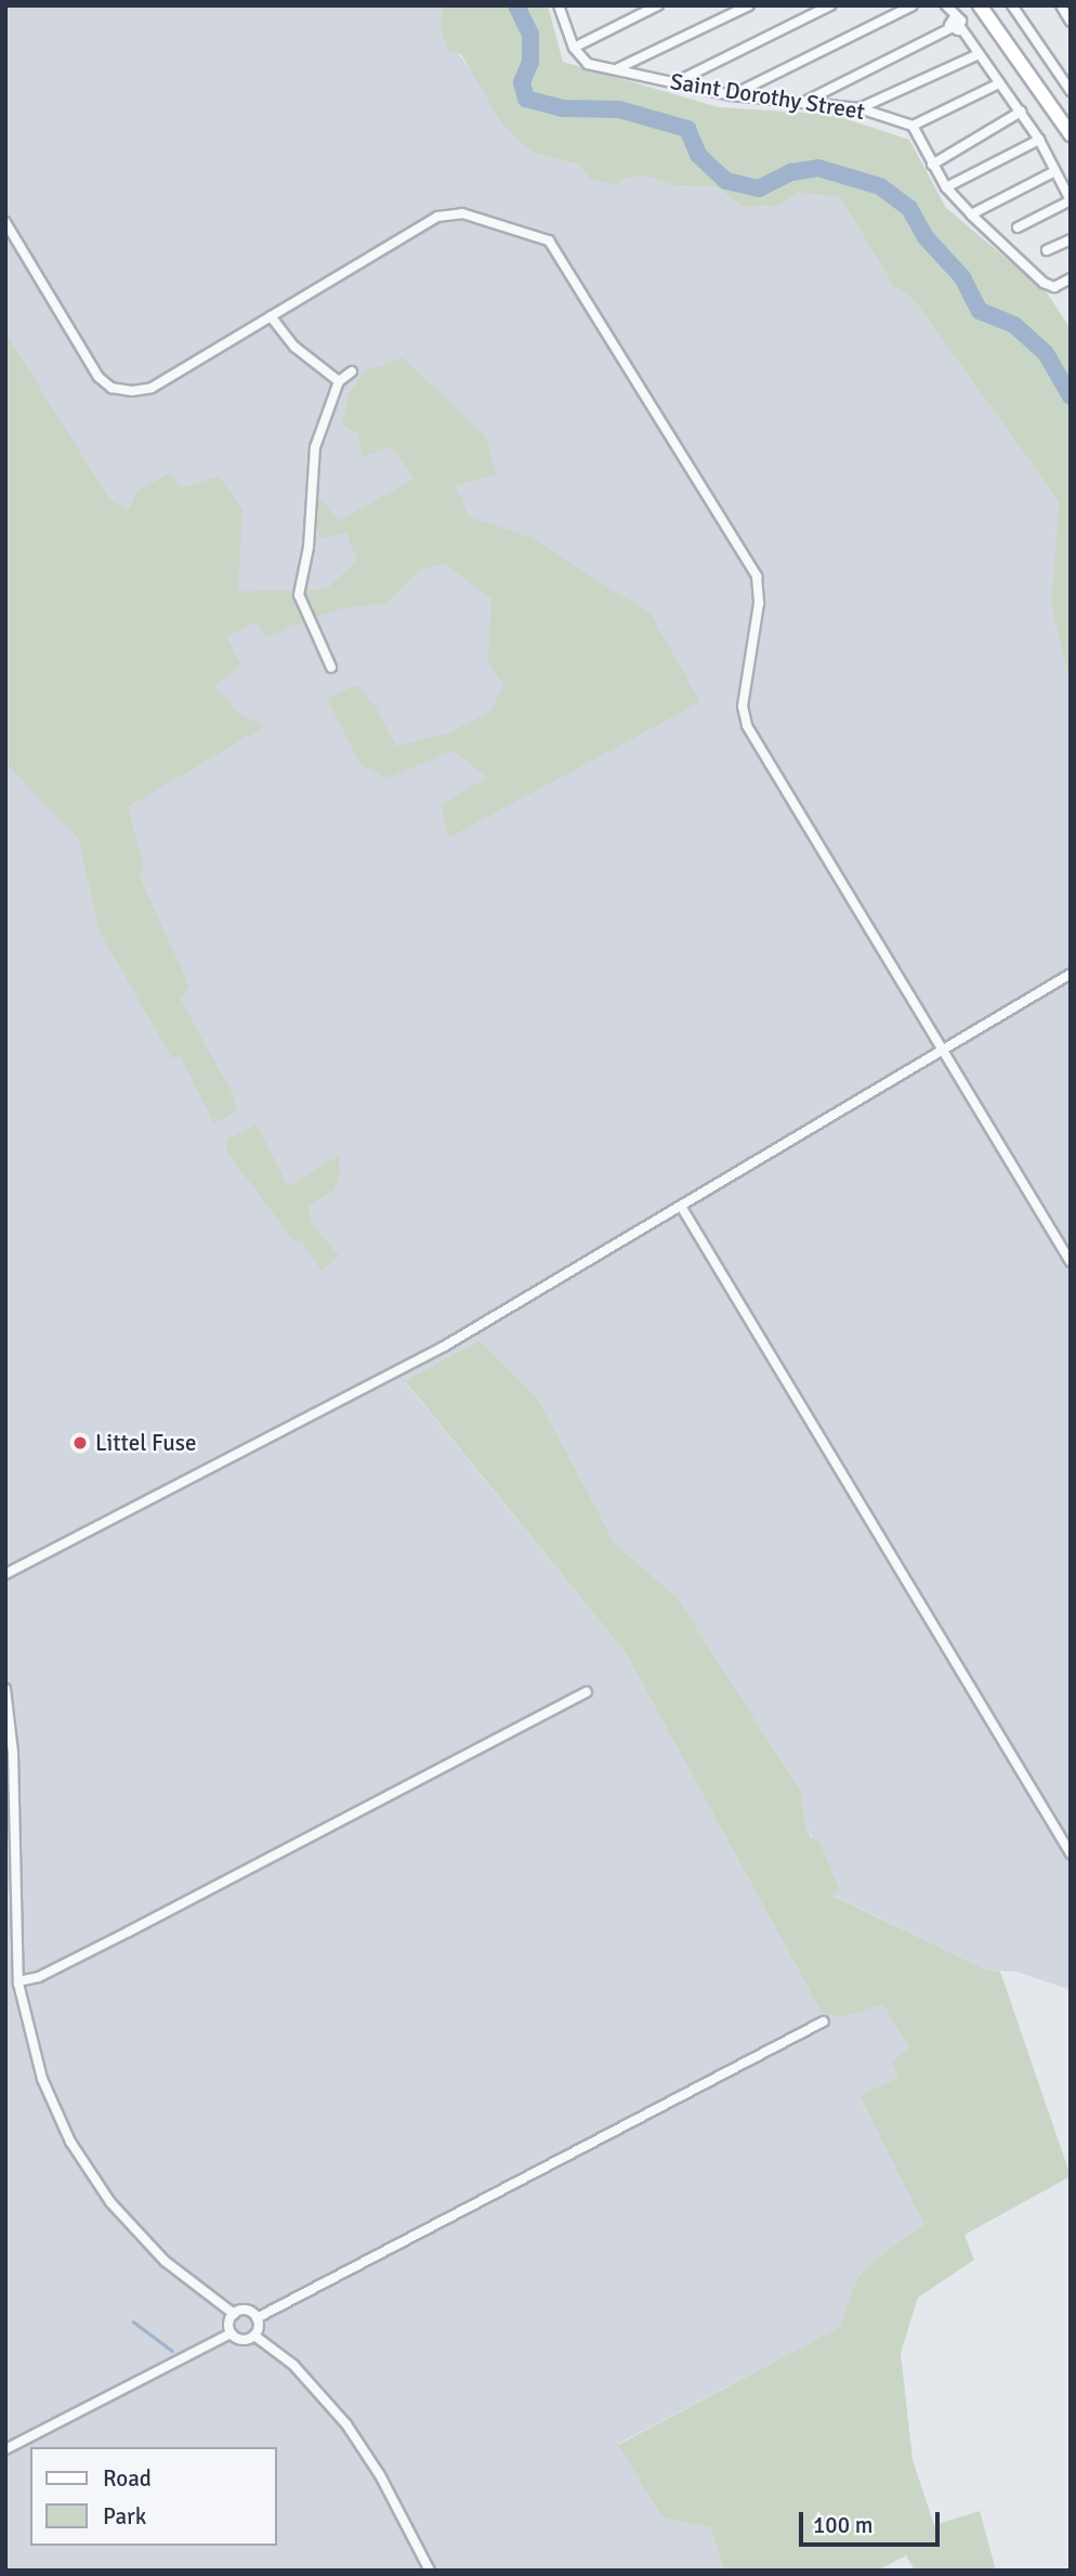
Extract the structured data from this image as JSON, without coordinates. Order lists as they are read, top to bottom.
{
  "streets": {
    "street": ["Saint Dorothy Street"]
  },
  "places": ["Littel Fuse"],
  "legend": ["Road", "Park"],
  "scale_bar": "100 m"
}
